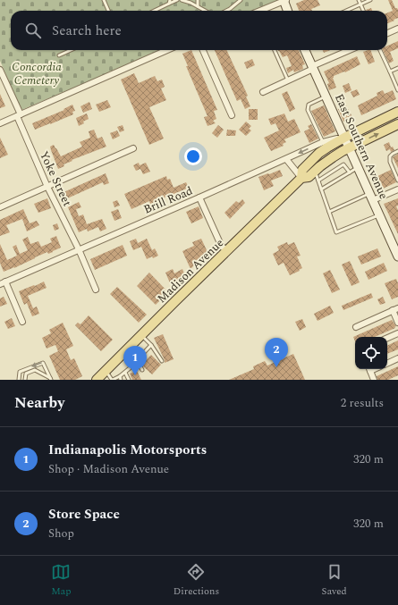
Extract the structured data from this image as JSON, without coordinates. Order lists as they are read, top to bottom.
{
  "streets": {
    "main road": ["Madison Avenue"],
    "street": ["East Southern Avenue", "Yoke Street", "Brill Road"]
  },
  "crossings": [
    ["East Southern Avenue", "Brill Road"],
    ["East Southern Avenue", "Madison Avenue"],
    ["Yoke Street", "Brill Road"],
    ["Brill Road", "Madison Avenue"]
  ],
  "parks": ["Concordia Cemetery"],
  "page": {
    "search": "Search here",
    "pins": ["2", "1"],
    "heading": ["Nearby", "2 results"],
    "list": [
      {
        "mark": "1",
        "name": "Indianapolis Motorsports",
        "note": "Shop · Madison Avenue",
        "value": "320 m"
      },
      {
        "mark": "2",
        "name": "Store Space",
        "note": "Shop",
        "value": "320 m"
      }
    ],
    "nav": ["Map", "Directions", "Saved"]
  }
}
